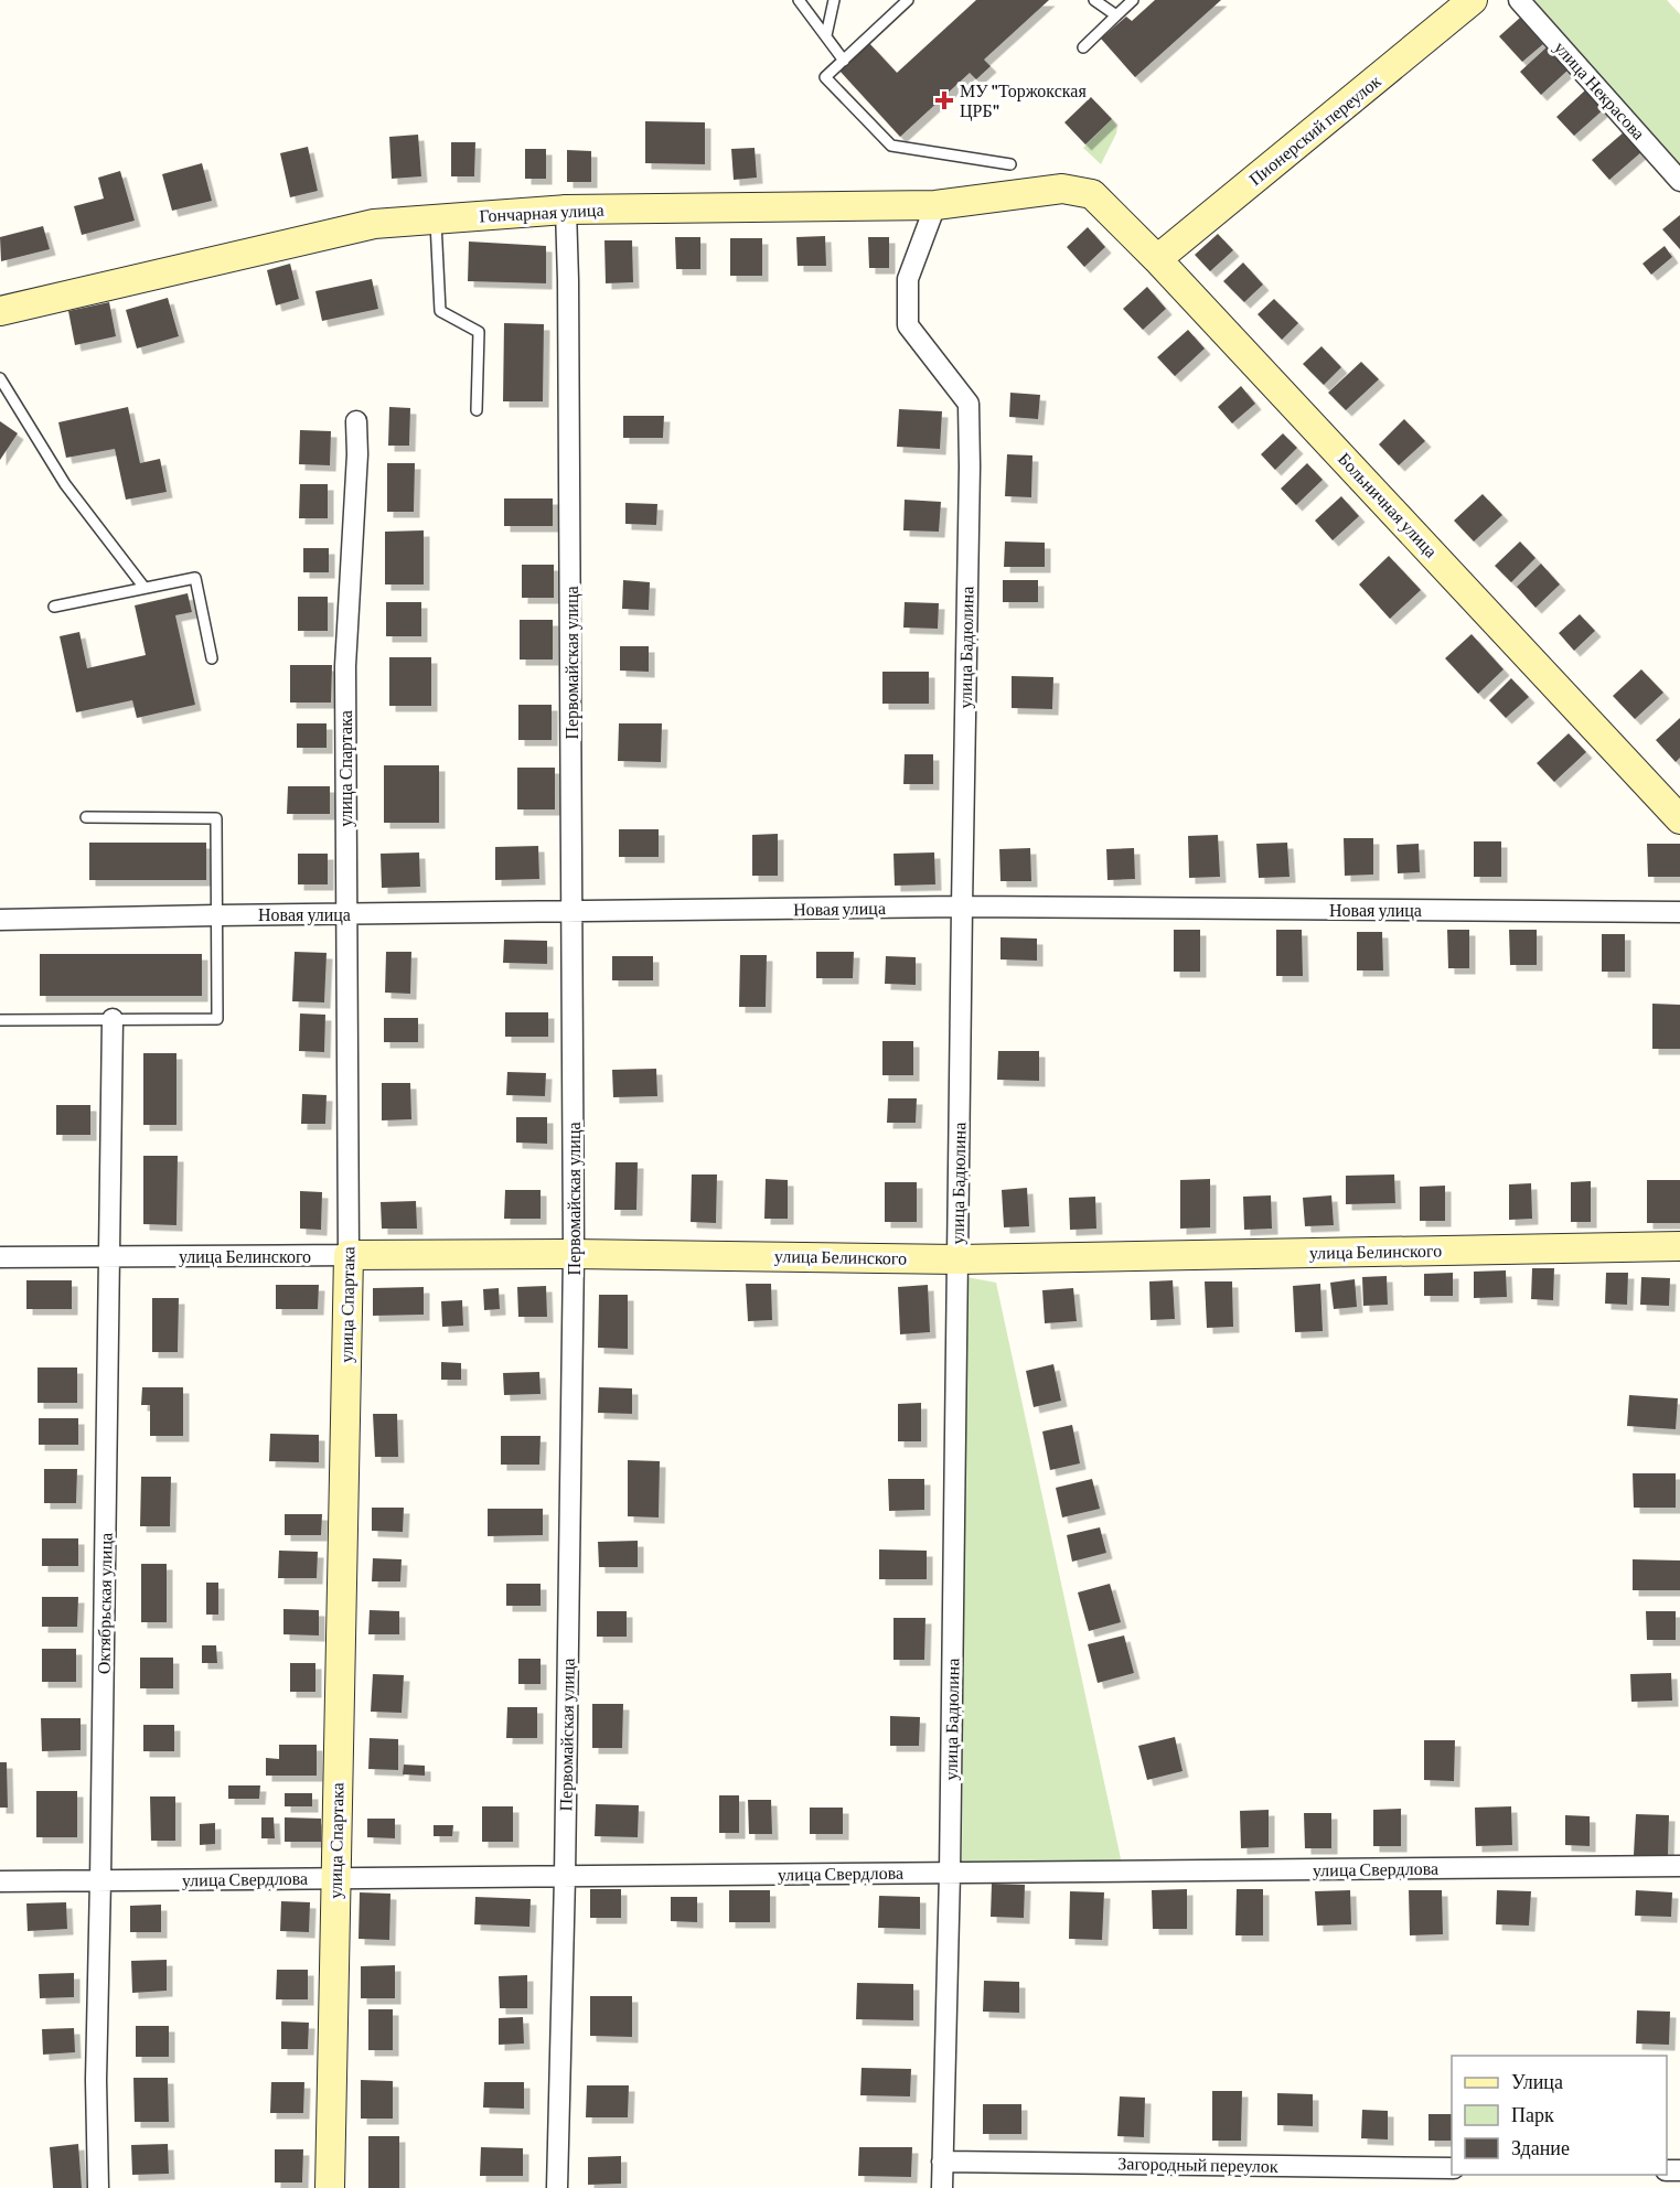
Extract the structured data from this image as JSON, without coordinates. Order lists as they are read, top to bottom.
{
  "streets": {
    "street": [
      "улица Некрасова",
      "Пионерский переулок",
      "Гончарная улица",
      "Больничная улица",
      "улица Бадюлина",
      "Первомайская улица",
      "улица Спартака",
      "Новая улица",
      "улица Белинского",
      "Октябрьская улица",
      "улица Свердлова",
      "Загородный переулок"
    ]
  },
  "crossings": [
    ["Пионерский переулок", "Больничная улица"],
    ["Гончарная улица", "Больничная улица"],
    ["Гончарная улица", "улица Бадюлина"],
    ["Гончарная улица", "Первомайская улица"],
    ["улица Бадюлина", "Новая улица"],
    ["улица Бадюлина", "улица Белинского"],
    ["улица Бадюлина", "улица Свердлова"],
    ["улица Бадюлина", "Загородный переулок"],
    ["Первомайская улица", "Новая улица"],
    ["Первомайская улица", "улица Белинского"],
    ["Первомайская улица", "улица Свердлова"],
    ["улица Спартака", "Новая улица"],
    ["улица Спартака", "улица Белинского"],
    ["улица Спартака", "улица Свердлова"],
    ["улица Белинского", "Октябрьская улица"],
    ["Октябрьская улица", "улица Свердлова"]
  ],
  "places": {
    "health": ["МУ \"Торжокская ЦРБ\""]
  },
  "legend": ["Улица", "Парк", "Здание"]
}
